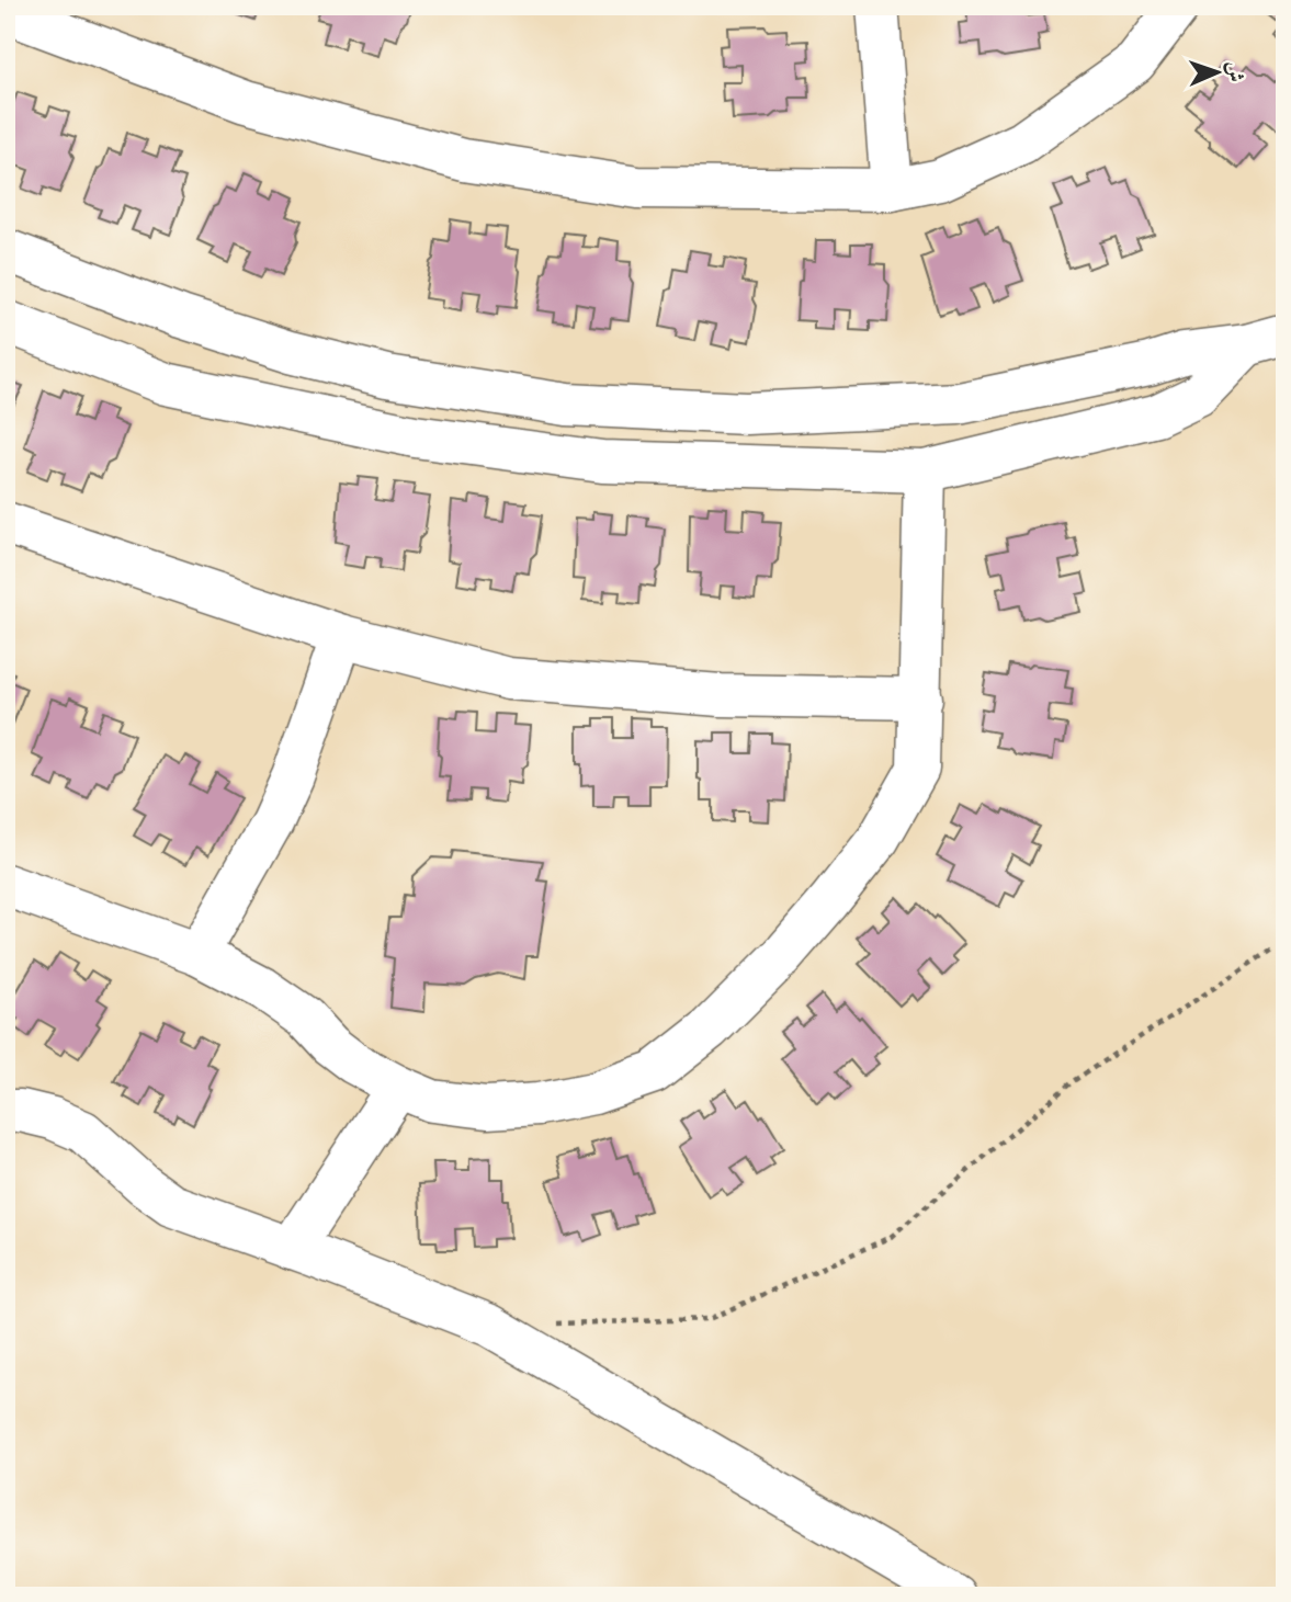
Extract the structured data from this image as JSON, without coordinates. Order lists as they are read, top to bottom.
{
  "north": "right"
}
